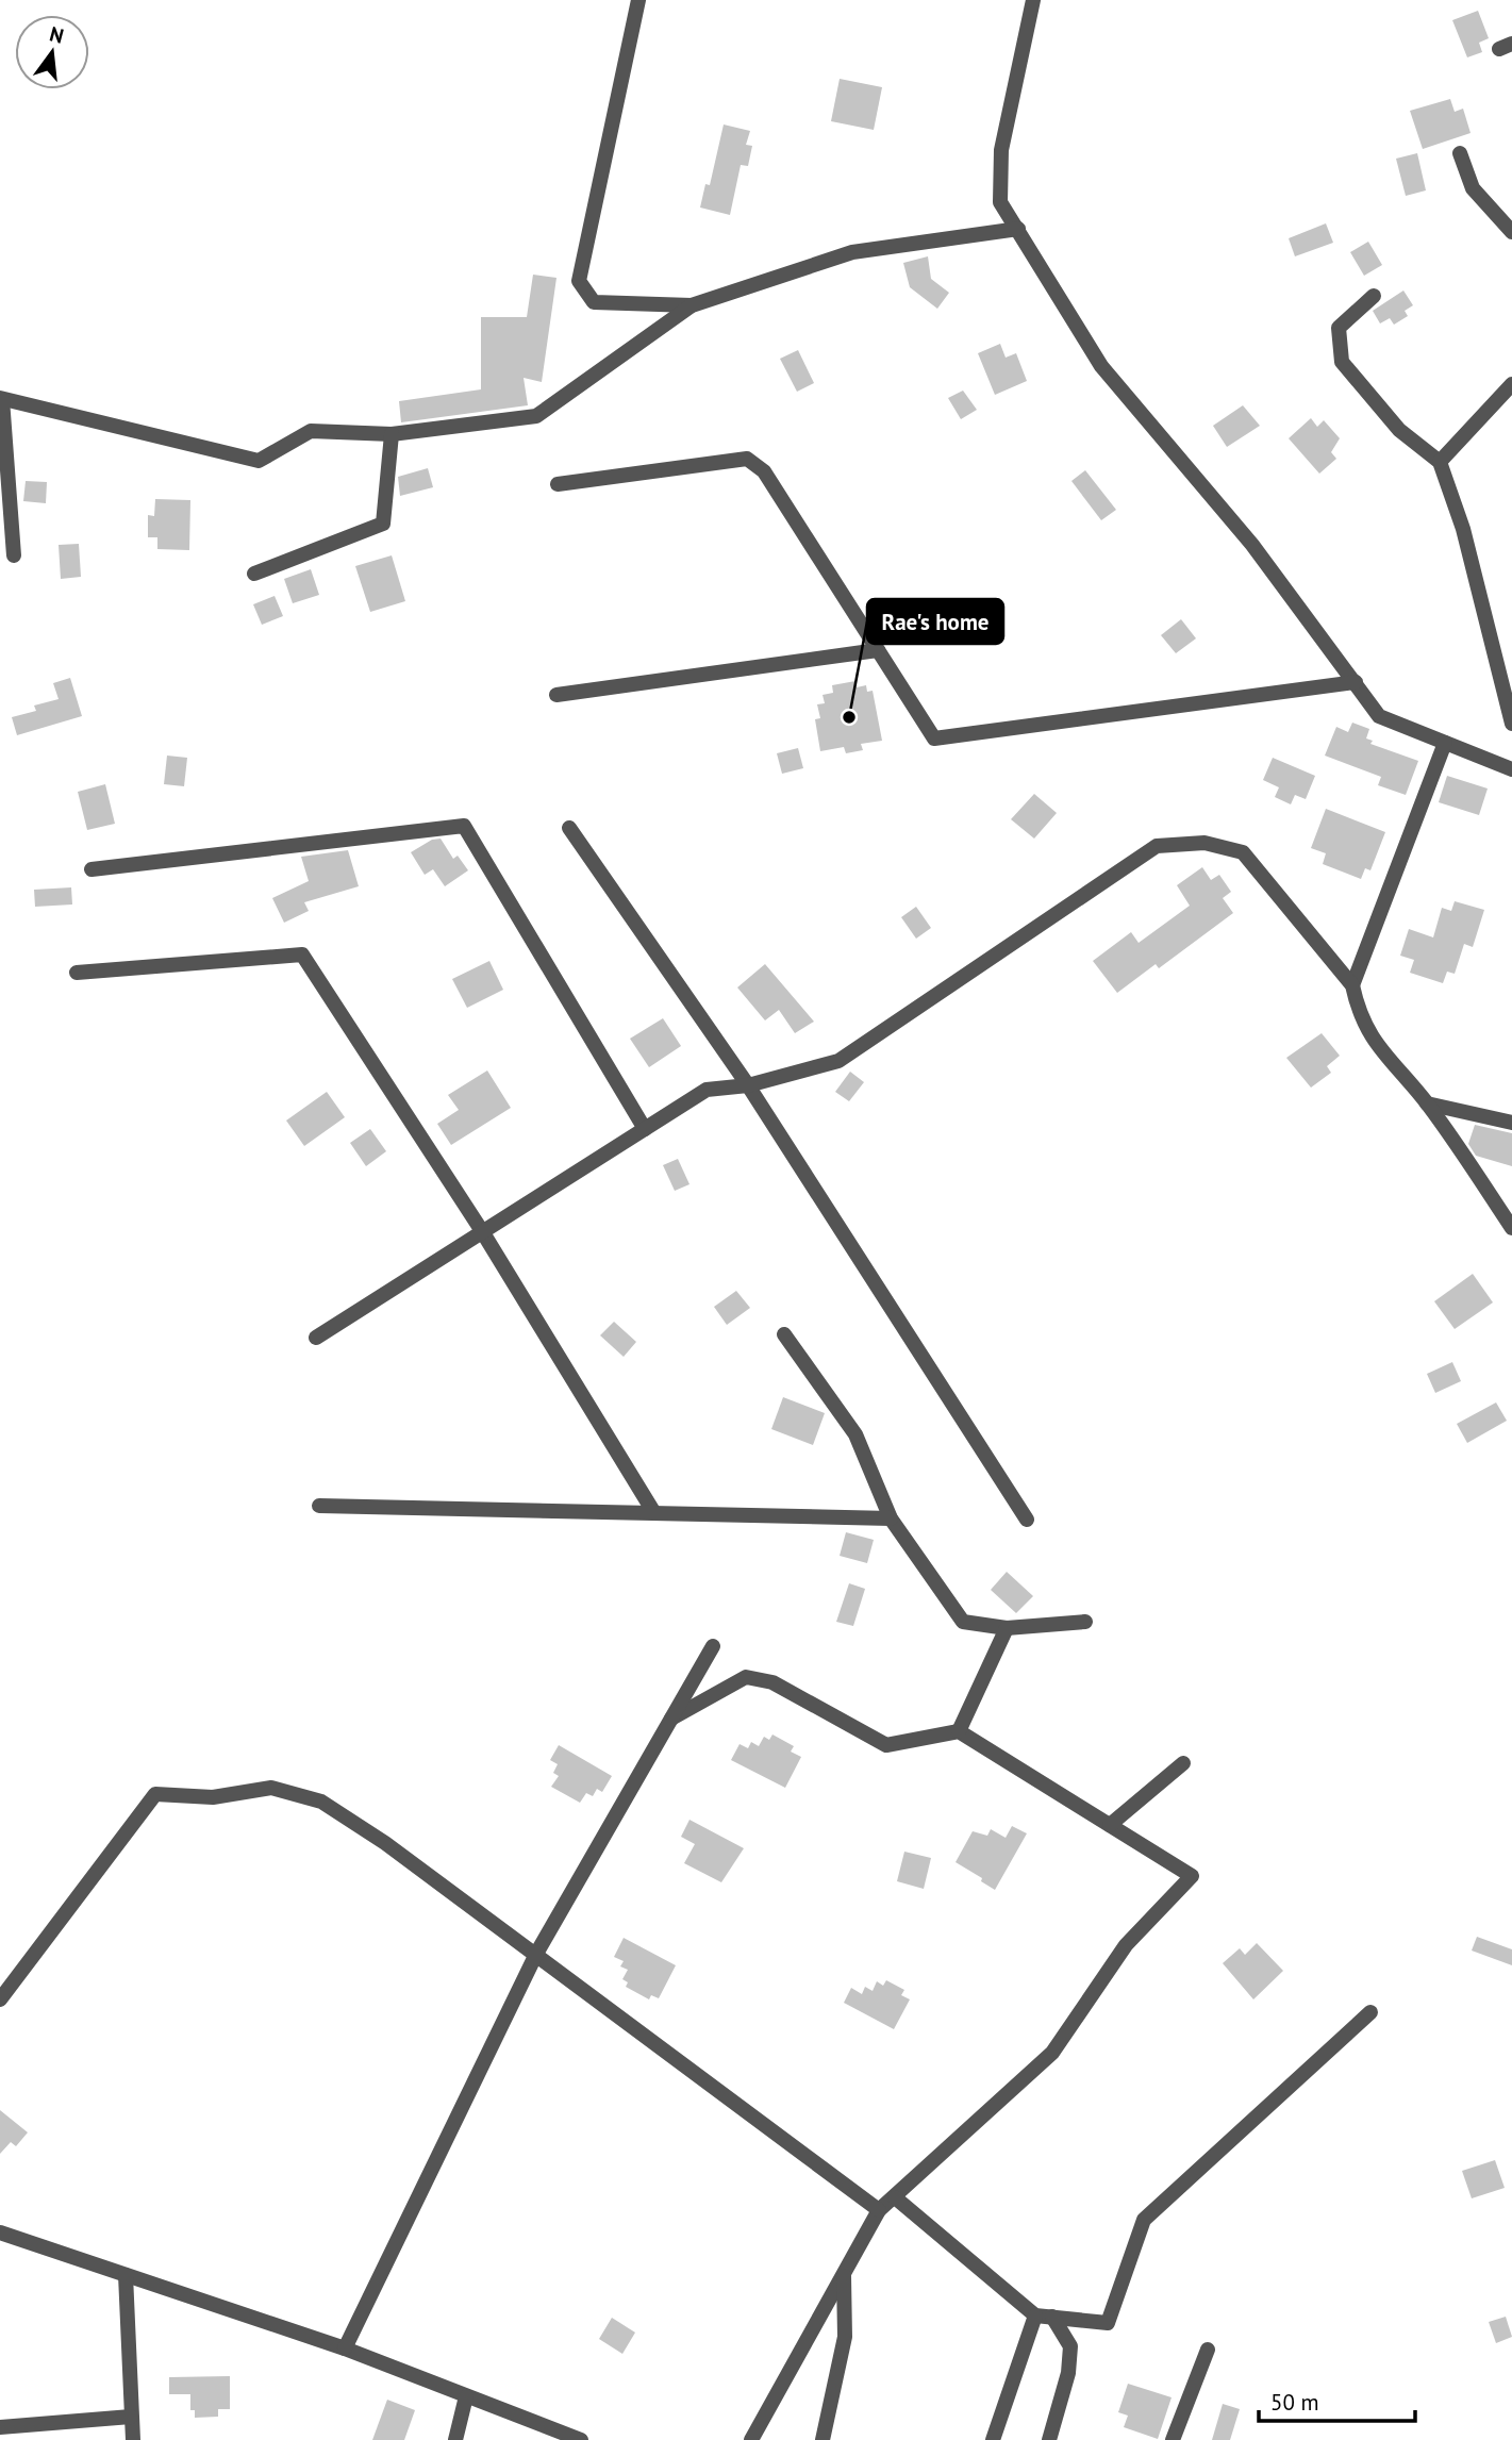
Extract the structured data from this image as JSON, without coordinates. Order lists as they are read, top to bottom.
{
  "places": ["Rae's home"],
  "scale_bar": "50 m",
  "north": "top"
}
